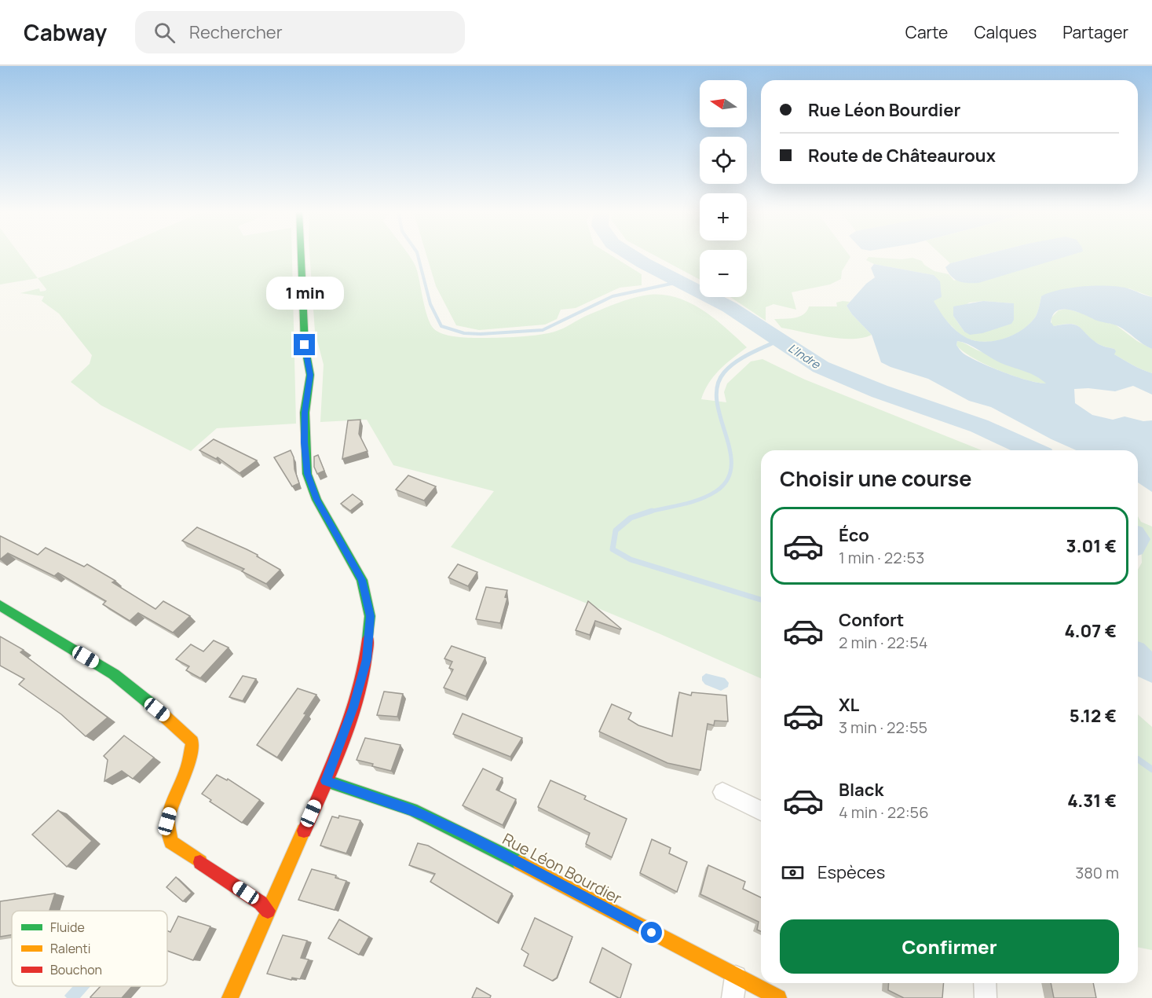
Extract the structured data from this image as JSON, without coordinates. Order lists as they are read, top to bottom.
{
  "streets": {
    "street": ["Rue Léon Bourdier"]
  },
  "water": ["L'Indre"],
  "legend": ["Fluide", "Ralenti", "Bouchon"],
  "north": "left",
  "page": {
    "header": "Cabway",
    "search": "Rechercher",
    "nav": ["Carte", "Calques", "Partager"],
    "map_buttons": ["+", "−"],
    "banner": ["Rue Léon Bourdier", "Route de Châteauroux"],
    "bubble": "1 min",
    "heading": "Choisir une course",
    "list": [
      {
        "name": "Éco",
        "note": "1 min · 22:53",
        "value": "3.01 €"
      },
      {
        "name": "Confort",
        "note": "2 min · 22:54",
        "value": "4.07 €"
      },
      {
        "name": "XL",
        "note": "3 min · 22:55",
        "value": "5.12 €"
      },
      {
        "name": "Black",
        "note": "4 min · 22:56",
        "value": "4.31 €"
      }
    ],
    "pay": ["Espèces", "380 m"],
    "buttons": "Confirmer"
  }
}
